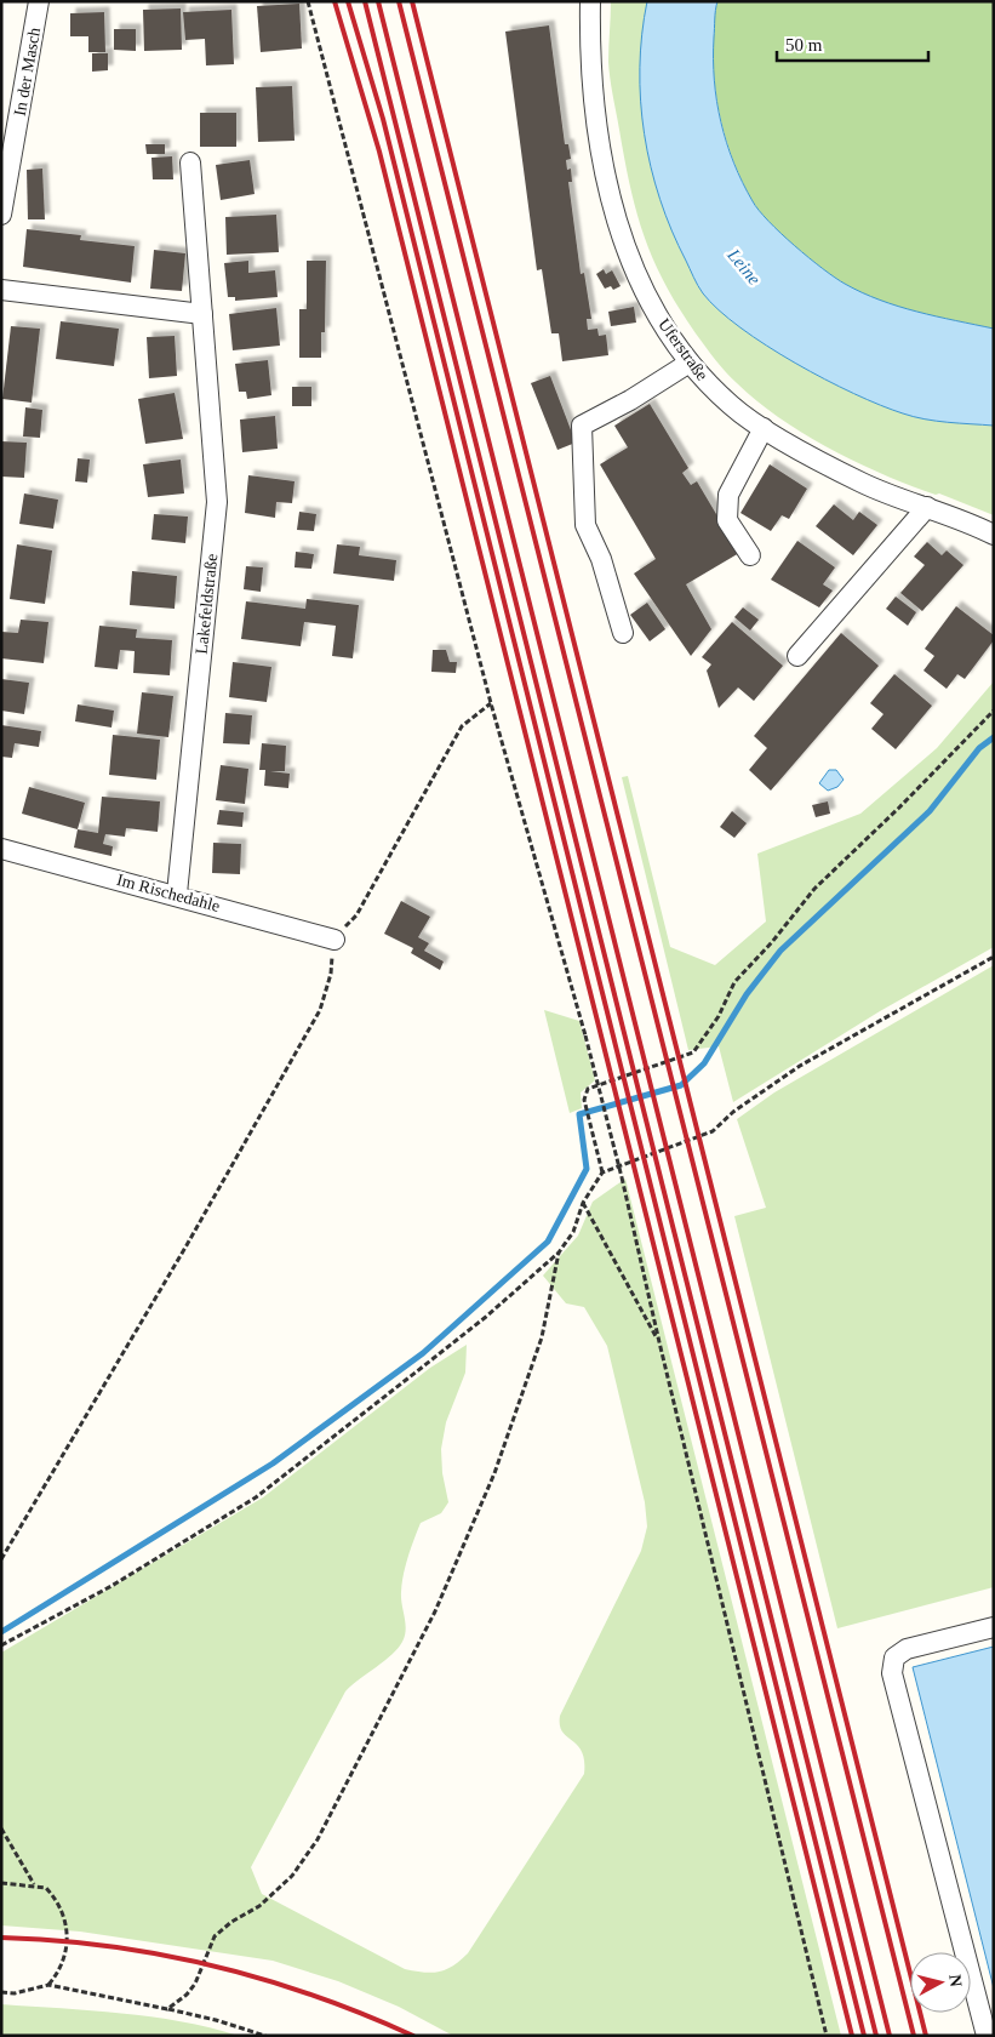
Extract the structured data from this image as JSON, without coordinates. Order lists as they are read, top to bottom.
{
  "streets": {
    "street": [
      "In der Masch",
      "Uferstraße",
      "Lakefeldstraße",
      "Im Rischedahle"
    ]
  },
  "crossings": [
    ["Lakefeldstraße", "Im Rischedahle"]
  ],
  "water": ["Leine"],
  "scale_bar": "50 m",
  "north": "right"
}
